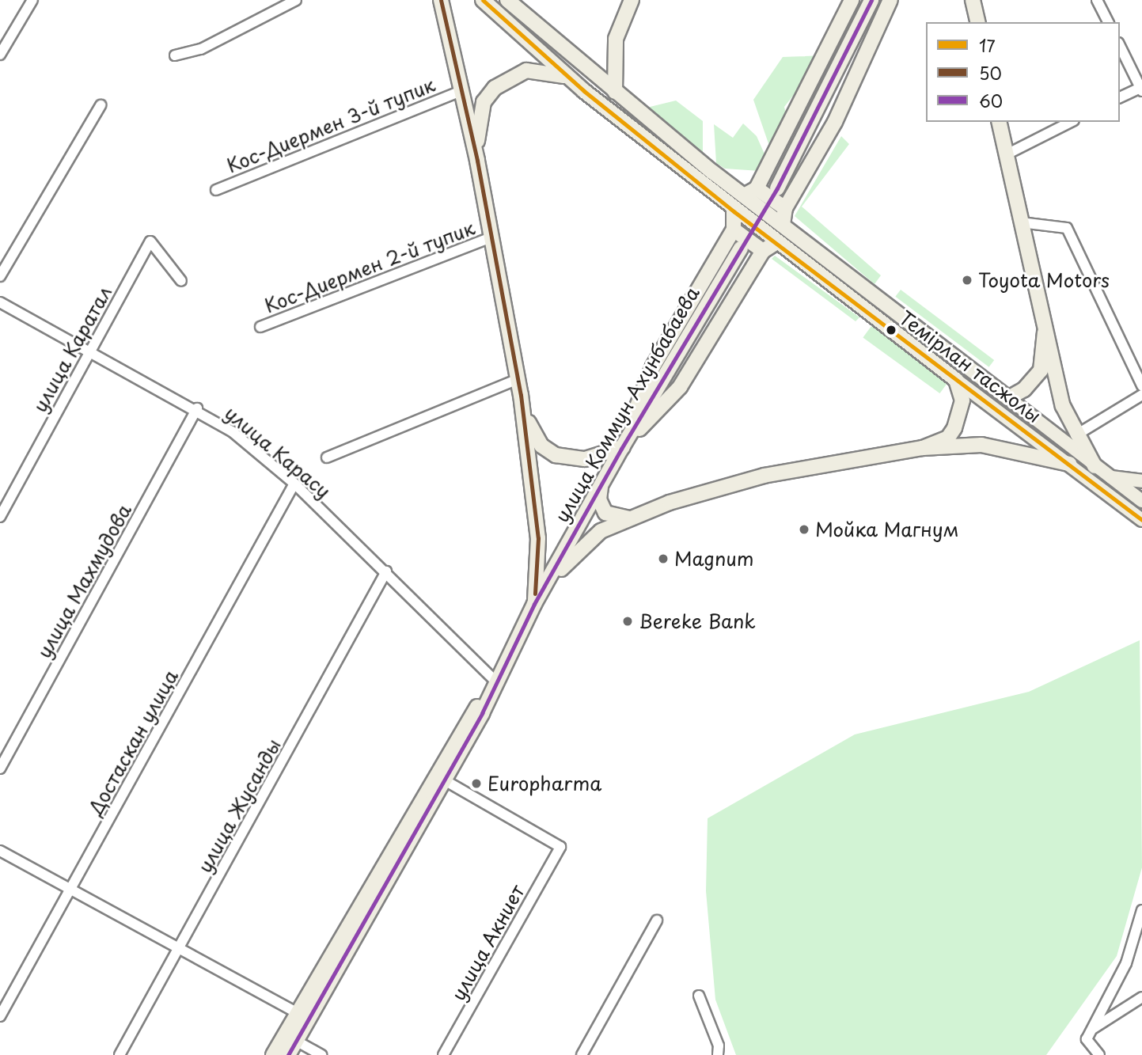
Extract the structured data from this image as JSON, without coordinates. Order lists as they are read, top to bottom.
{
  "streets": {
    "highway": ["Темірлан тасжолы", "улица Коммун Ахунбабаева"],
    "street": [
      "Кос-Диермен 3-й тупик",
      "Кос-Диермен 2-й тупик",
      "улица Каратал",
      "улица Карасу",
      "улица Махмудова",
      "Достаскан улица",
      "улица Жусанды",
      "улица Акниет"
    ]
  },
  "crossings": [
    ["улица Каратал", "улица Карасу"],
    ["улица Коммун Ахунбабаева", "улица Карасу"],
    ["улица Карасу", "улица Махмудова"],
    ["улица Карасу", "Достаскан улица"],
    ["улица Карасу", "улица Жусанды"]
  ],
  "places": [
    "Toyota Motors",
    "Мойка Магнум",
    "Magnum",
    "Bereke Bank",
    "Europharma"
  ],
  "lines": ["transit line 17", "transit line 50", "transit line 60"],
  "legend": ["17", "50", "60"]
}
